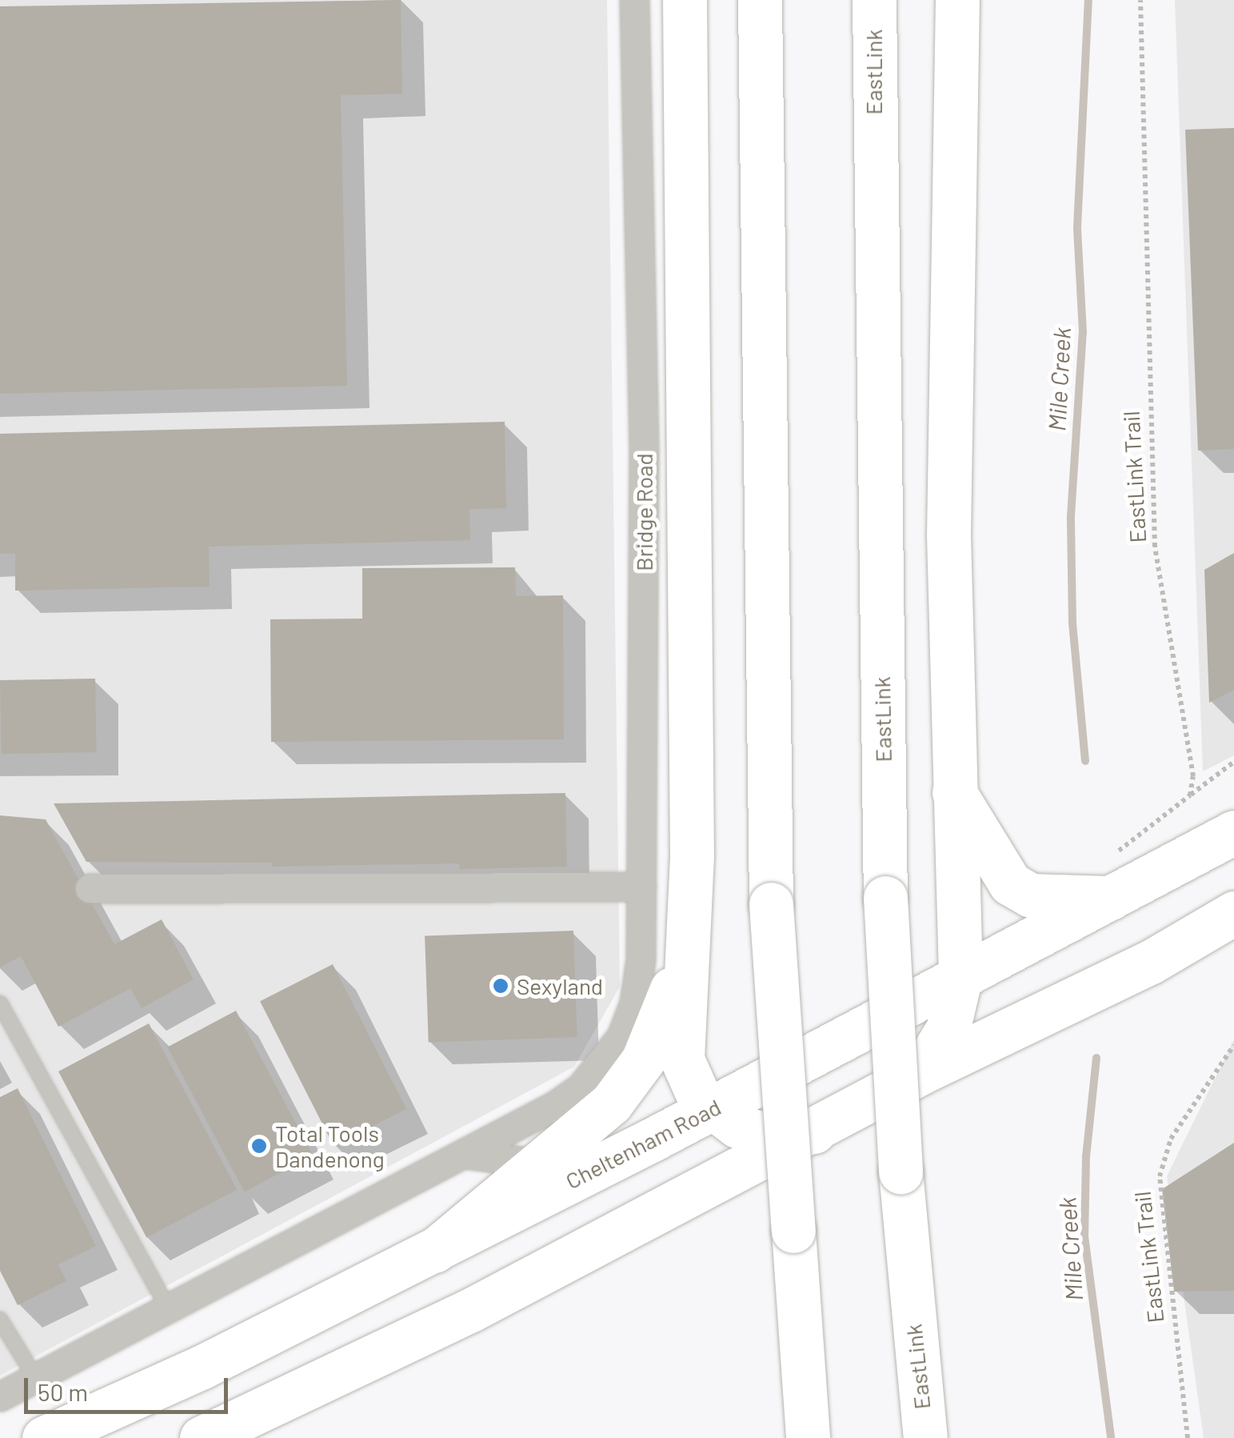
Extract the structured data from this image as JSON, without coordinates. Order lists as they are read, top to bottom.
{
  "streets": {
    "main road": ["EastLink", "Cheltenham Road"],
    "street": ["Bridge Road"],
    "path": ["EastLink Trail"]
  },
  "water": ["Mile Creek"],
  "places": ["Sexyland", "Total Tools Dandenong"],
  "scale_bar": "50 m"
}
